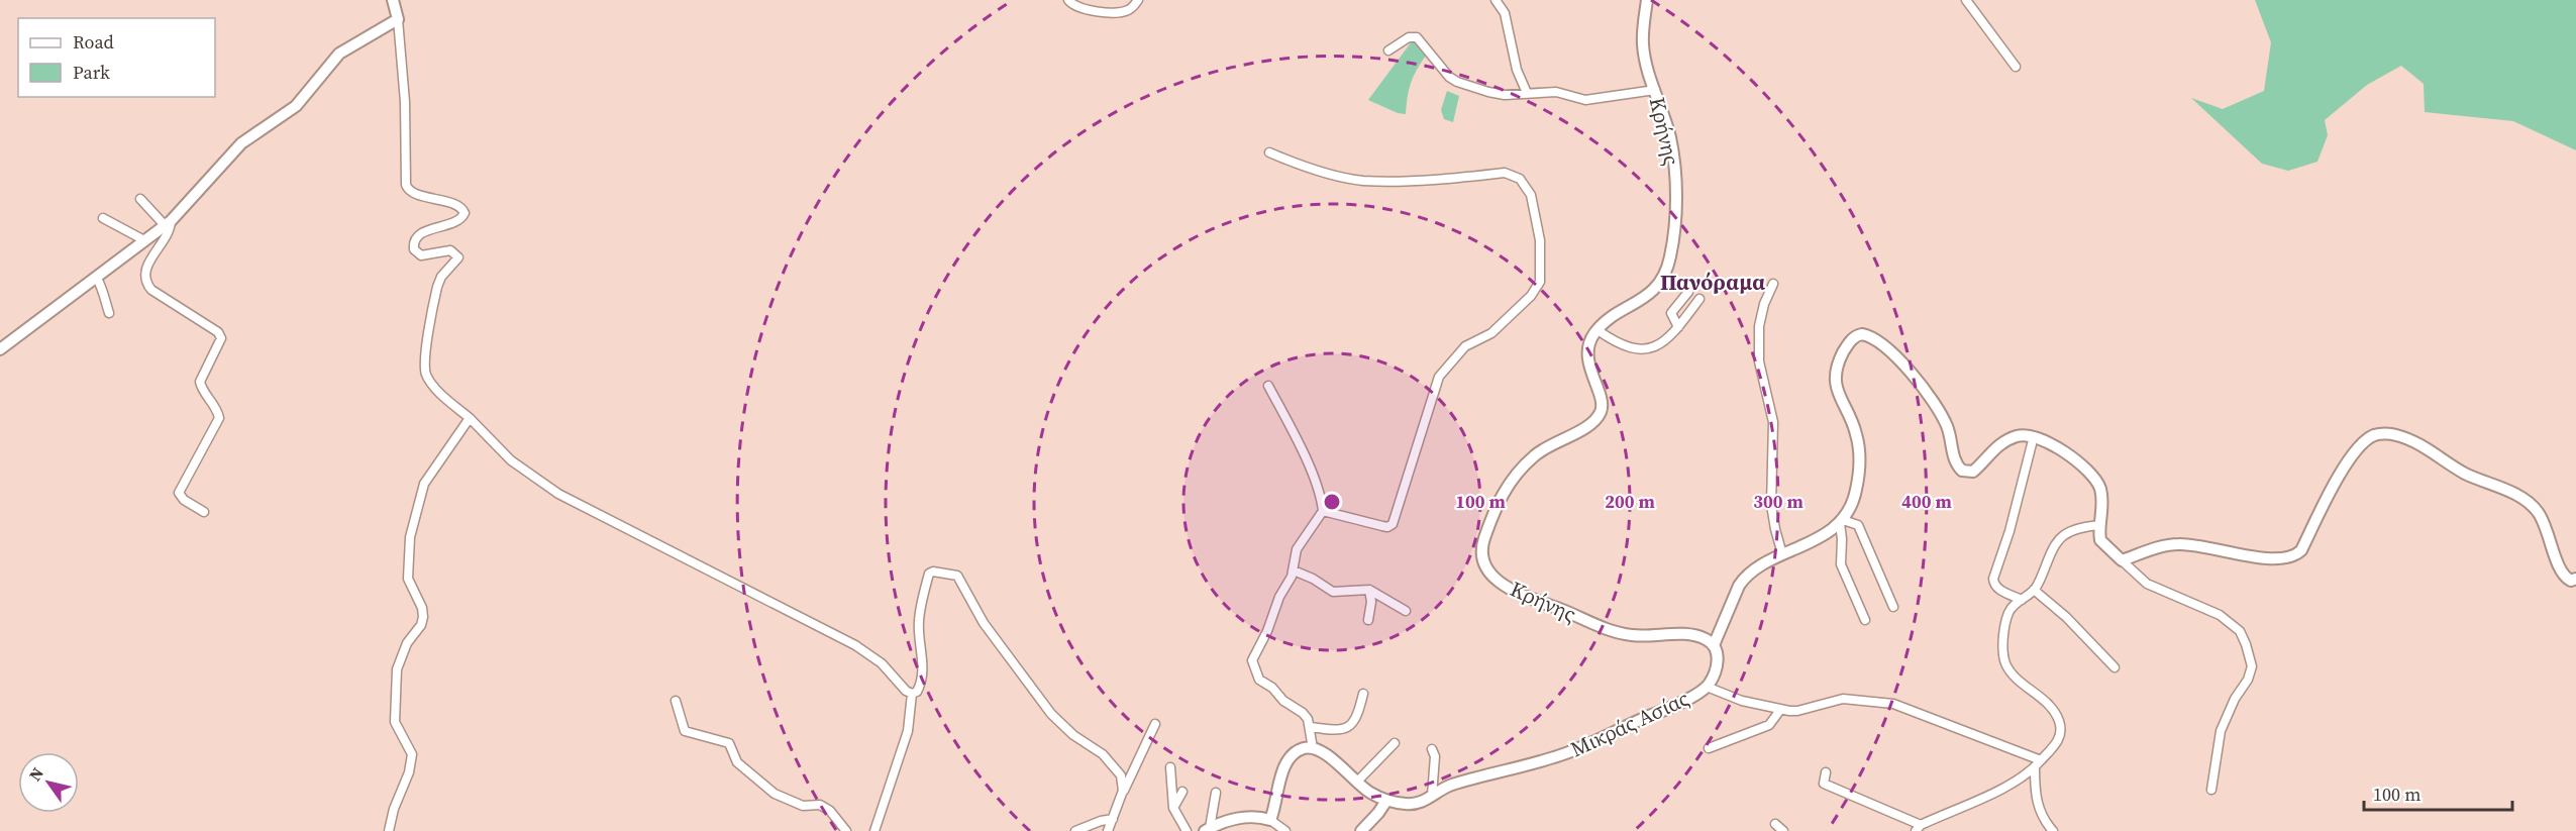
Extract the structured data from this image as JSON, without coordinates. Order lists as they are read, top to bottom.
{
  "streets": {
    "street": ["Κρήνης", "Μικράς Ασίας"]
  },
  "districts": ["Πανόραμα"],
  "legend": ["Road", "Park"],
  "scale_bar": "100 m",
  "north": "top left",
  "rings": [
    "100 m",
    "200 m",
    "300 m",
    "400 m"
  ]
}
